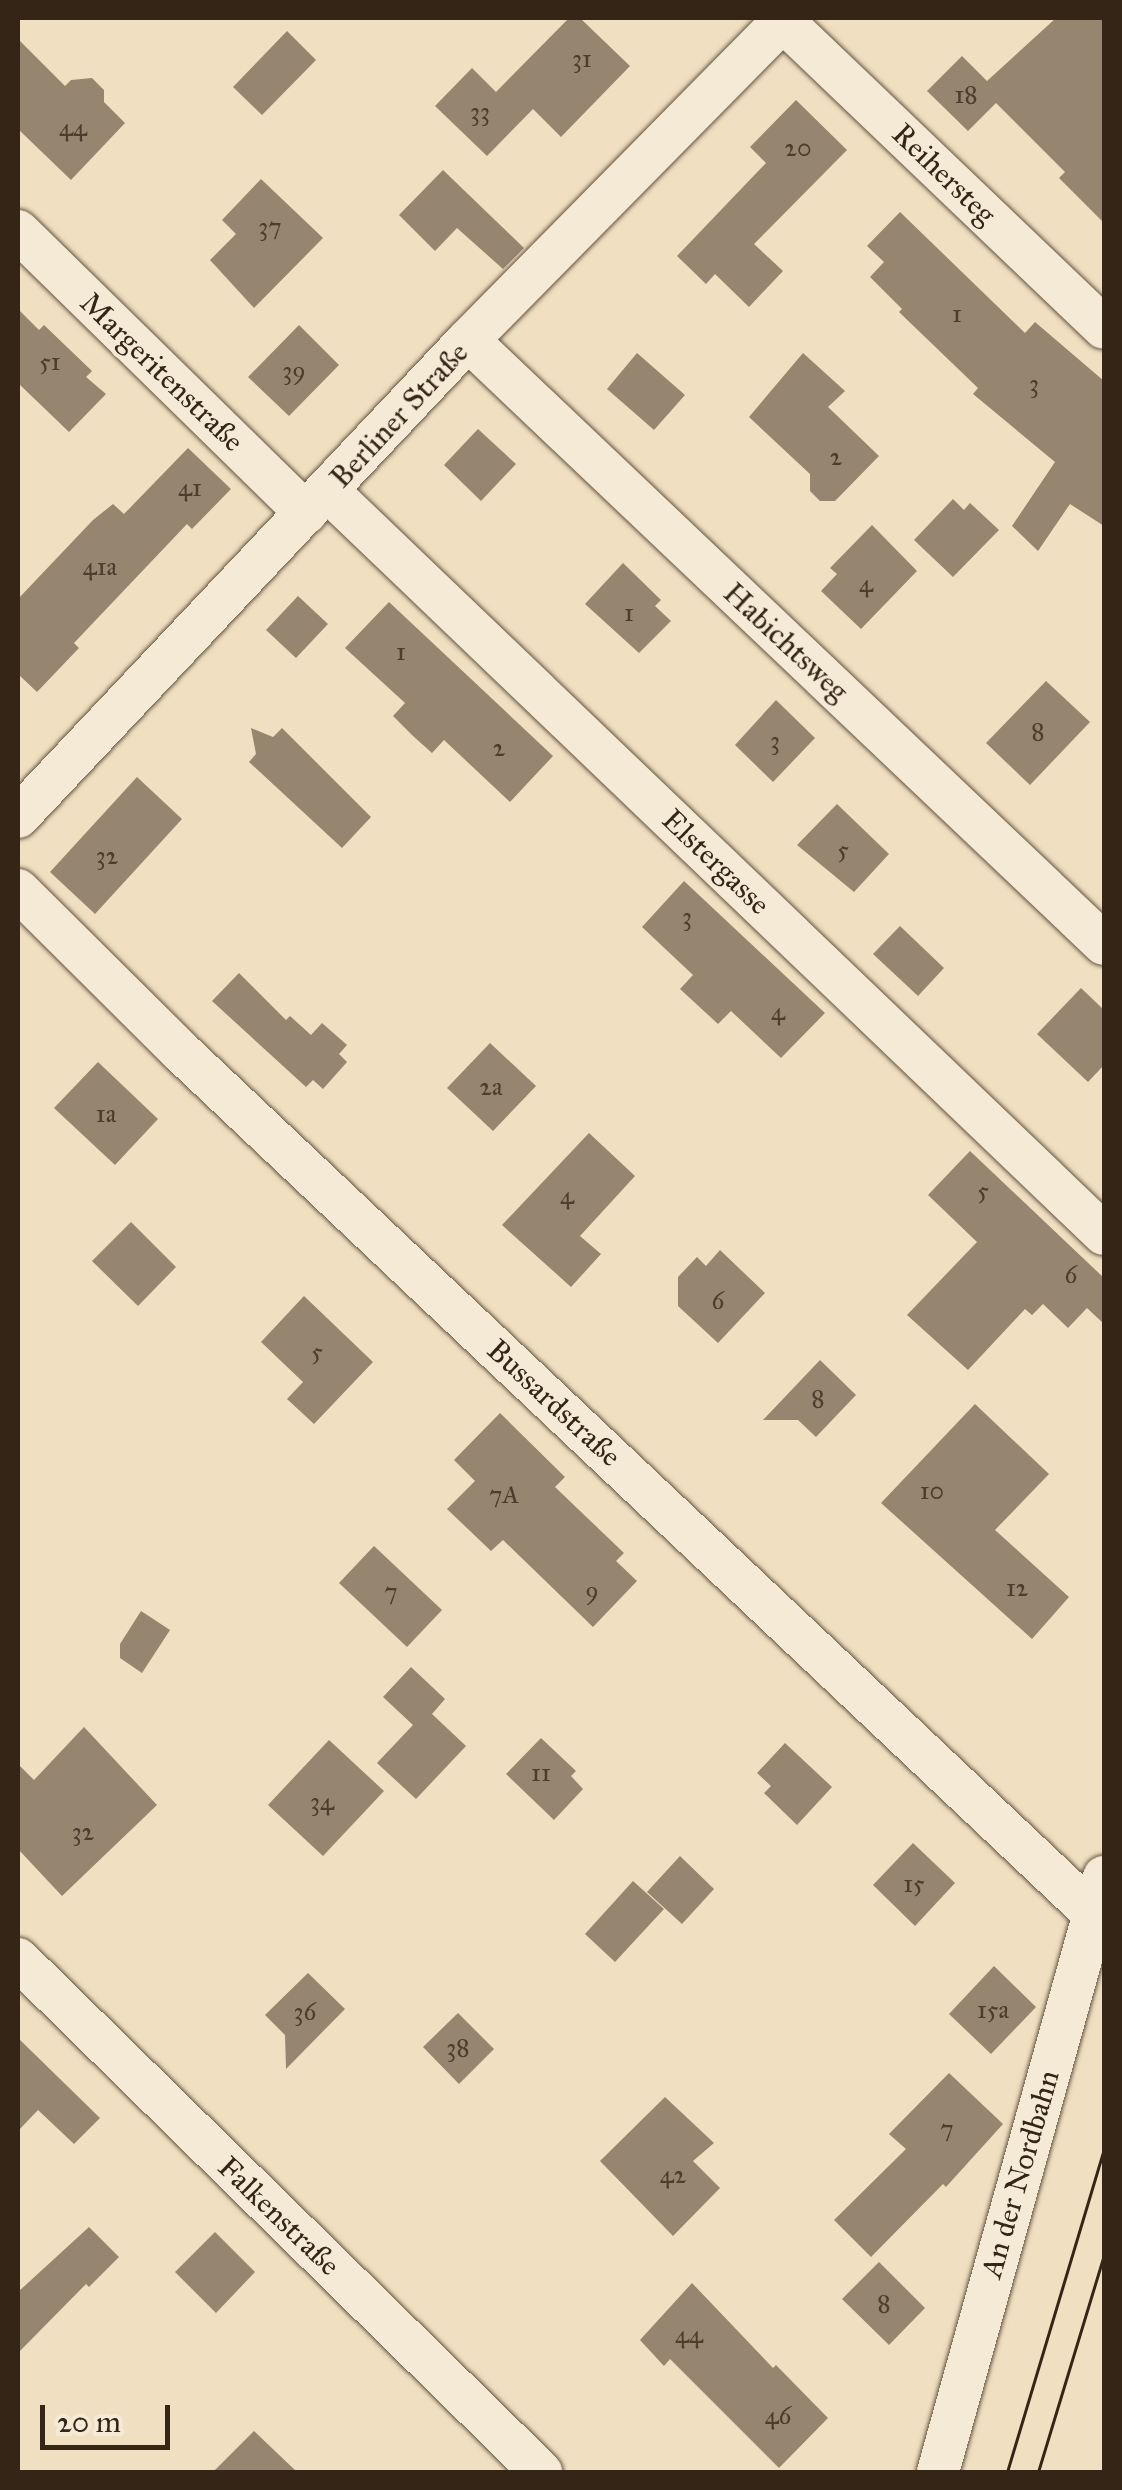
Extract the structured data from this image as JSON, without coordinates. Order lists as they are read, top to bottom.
{
  "streets": {
    "street": [
      "Reihersteg",
      "Margeritenstraße",
      "Berliner Straße",
      "Habichtsweg",
      "Elstergasse",
      "Bussardstraße",
      "An der Nordbahn",
      "Falkenstraße"
    ]
  },
  "crossings": [
    ["Reihersteg", "Berliner Straße"],
    ["Margeritenstraße", "Berliner Straße"],
    ["Margeritenstraße", "Elstergasse"],
    ["Berliner Straße", "Habichtsweg"],
    ["Berliner Straße", "Elstergasse"],
    ["Bussardstraße", "An der Nordbahn"]
  ],
  "house_numbers": [
    "31",
    "18",
    "33",
    "44",
    "20",
    "37",
    "1",
    "51",
    "39",
    "3",
    "2",
    "41",
    "41a",
    "4",
    "1",
    "1",
    "8",
    "3",
    "2",
    "5",
    "32",
    "3",
    "4",
    "2a",
    "1a",
    "5",
    "4",
    "6",
    "6",
    "5",
    "8",
    "10",
    "7A",
    "12",
    "9",
    "7",
    "11",
    "34",
    "32",
    "15",
    "15a",
    "36",
    "38",
    "7",
    "42",
    "8",
    "44",
    "46"
  ],
  "scale_bar": "20 m"
}
